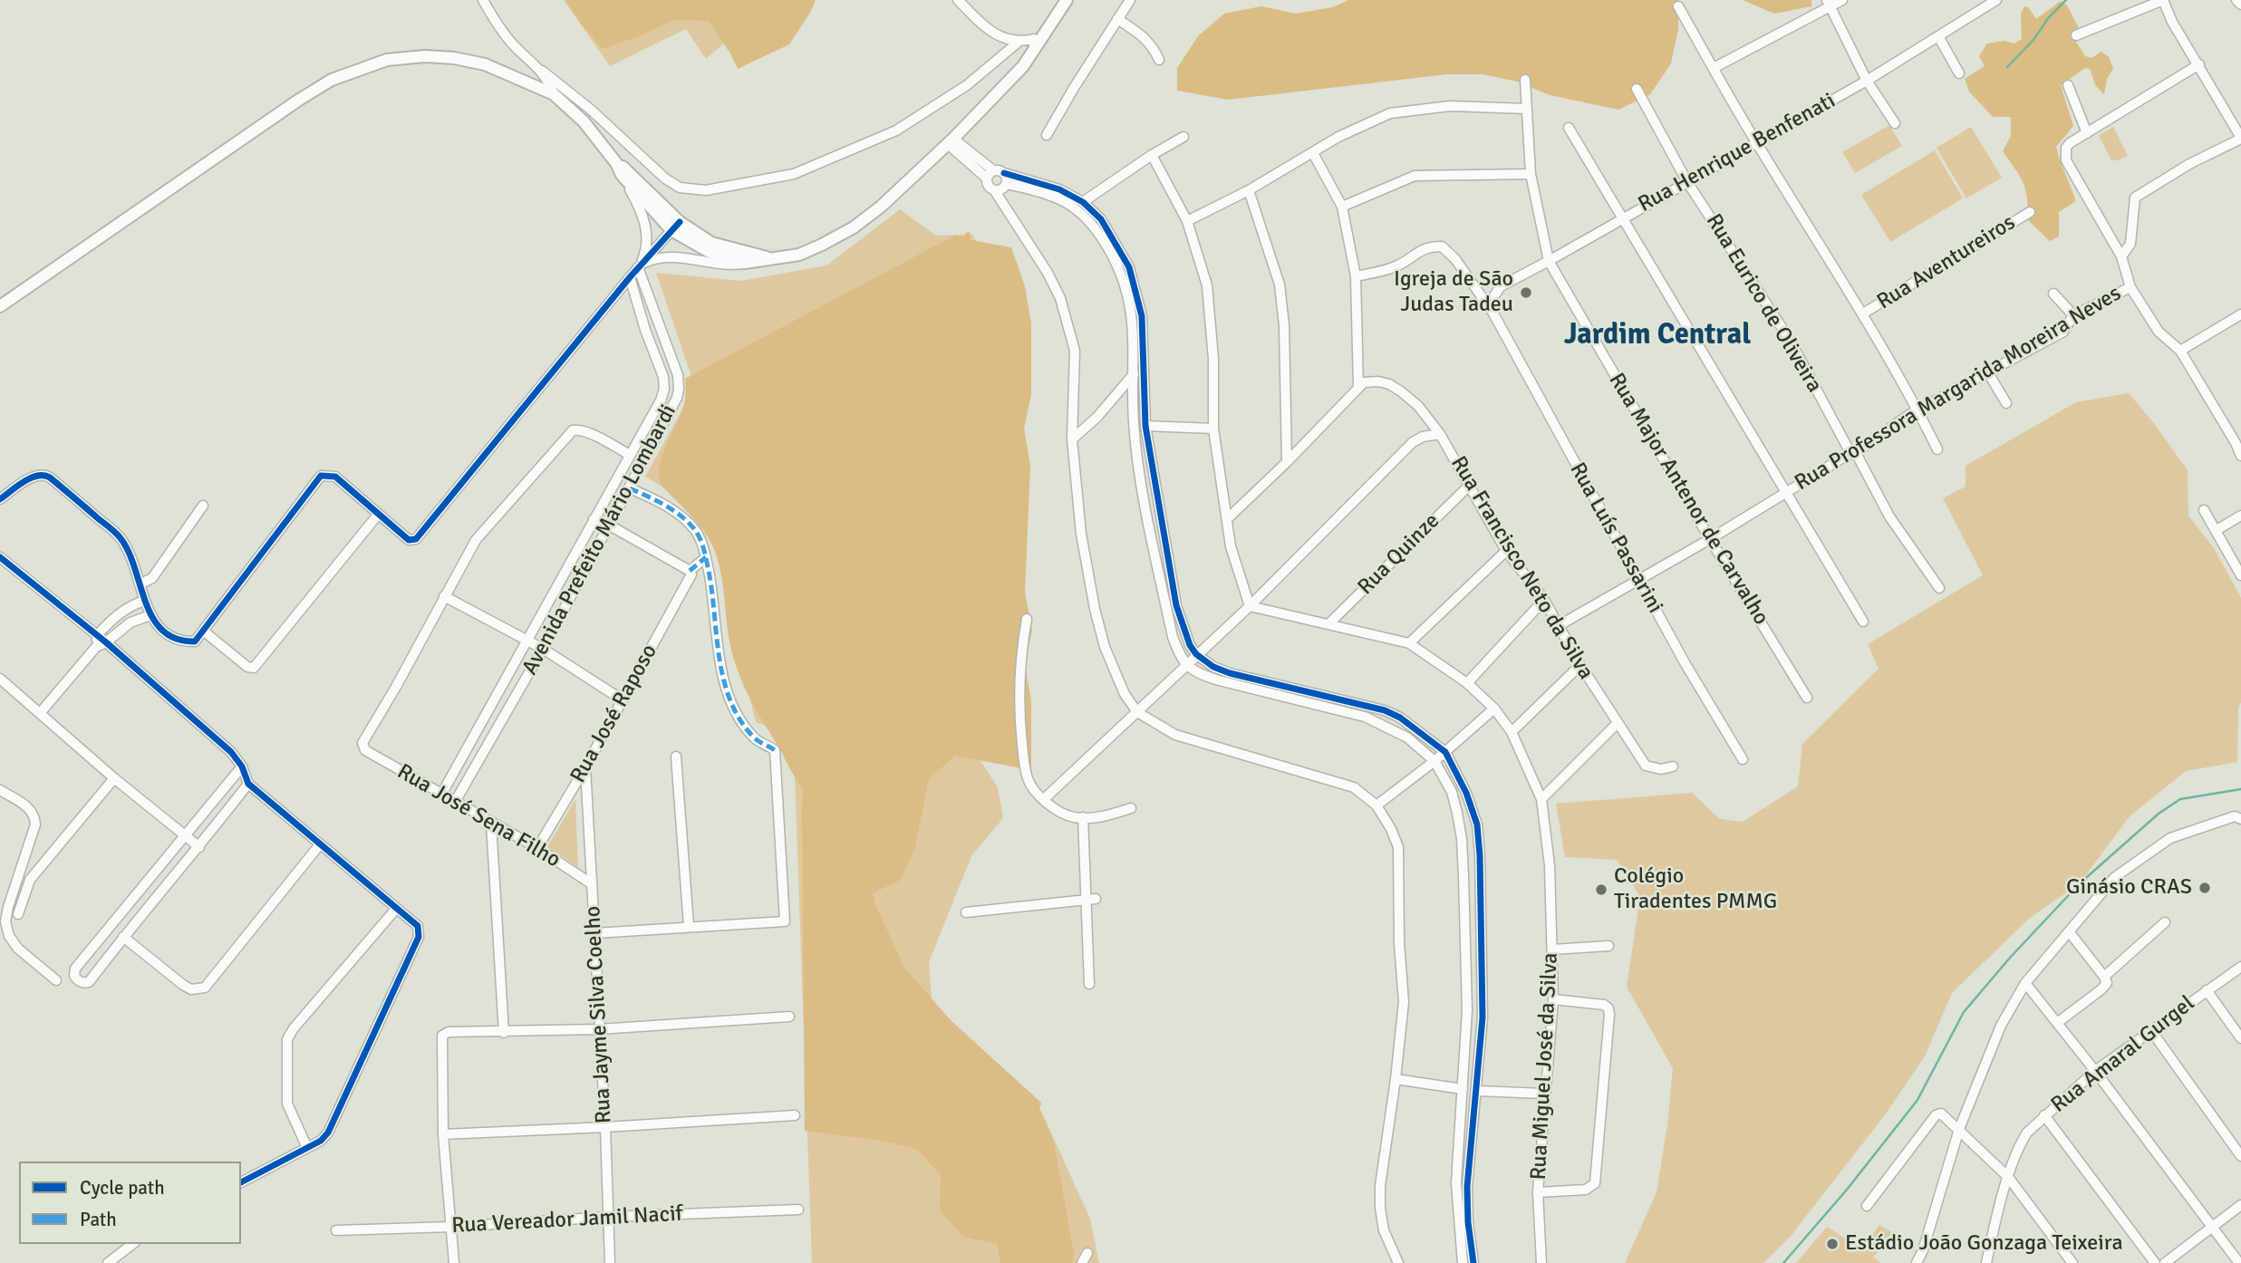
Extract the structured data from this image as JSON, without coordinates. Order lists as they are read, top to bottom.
{
  "streets": {
    "street": [
      "Rua Henrique Benfenati",
      "Rua Aventureiros",
      "Rua Eurico de Oliveira",
      "Rua Professora Margarida Moreira Neves",
      "Rua Major Antenor de Carvalho",
      "Rua Luís Passarini",
      "Avenida Prefeito Mário Lombardi",
      "Rua Quinze",
      "Rua Francisco Neto da Silva",
      "Rua José Raposo",
      "Rua José Sena Filho",
      "Rua Jayme Silva Coelho",
      "Rua Amaral Gurgel",
      "Rua Miguel José da Silva",
      "Rua Vereador Jamil Nacif"
    ]
  },
  "crossings": [
    ["Rua Henrique Benfenati", "Rua Eurico de Oliveira"],
    ["Rua Henrique Benfenati", "Rua Major Antenor de Carvalho"],
    ["Rua Henrique Benfenati", "Rua Luís Passarini"],
    ["Rua Eurico de Oliveira", "Rua Professora Margarida Moreira Neves"],
    ["Rua Professora Margarida Moreira Neves", "Rua Major Antenor de Carvalho"],
    ["Rua Professora Margarida Moreira Neves", "Rua Luís Passarini"],
    ["Rua Professora Margarida Moreira Neves", "Rua Francisco Neto da Silva"],
    ["Avenida Prefeito Mário Lombardi", "Rua José Sena Filho"],
    ["Rua Quinze", "Rua Francisco Neto da Silva"],
    ["Rua Quinze", "Rua Miguel José da Silva"],
    ["Rua José Raposo", "Rua José Sena Filho"],
    ["Rua José Raposo", "Rua Jayme Silva Coelho"],
    ["Rua José Sena Filho", "Rua Jayme Silva Coelho"],
    ["Rua Jayme Silva Coelho", "Rua Vereador Jamil Nacif"]
  ],
  "districts": ["Jardim Central"],
  "places": [
    "Igreja de São Judas Tadeu",
    "Ginásio CRAS",
    "Colégio Tiradentes PMMG",
    "Estádio João Gonzaga Teixeira"
  ],
  "legend": ["Cycle path", "Path"]
}
